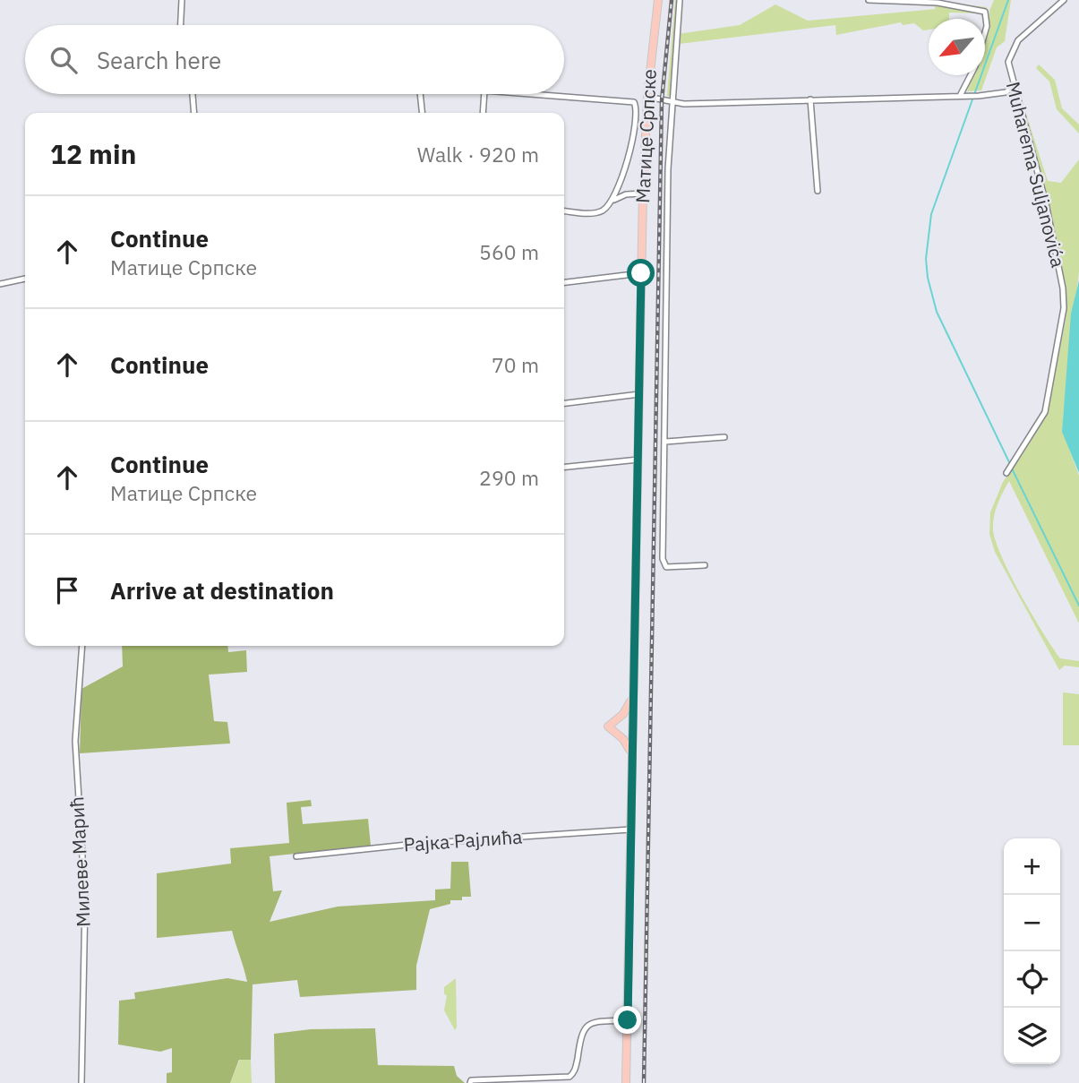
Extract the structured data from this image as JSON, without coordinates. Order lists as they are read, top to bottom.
{
  "streets": {
    "main road": ["Матице Српске"],
    "street": ["Muharema Suljanovića", "Рајка Рајлића", "Милеве Мaрић"]
  },
  "crossings": [
    ["Матице Српске", "Рајка Рајлића"]
  ],
  "north": "bottom left",
  "page": {
    "search": "Search here",
    "heading": ["12 min", "Walk · 920 m"],
    "list": [
      ["Continue", "Матице Српске", "560 m"],
      ["Continue", "70 m"],
      ["Continue", "Матице Српске", "290 m"],
      "Arrive at destination"
    ],
    "map_buttons": ["+", "−"]
  }
}
